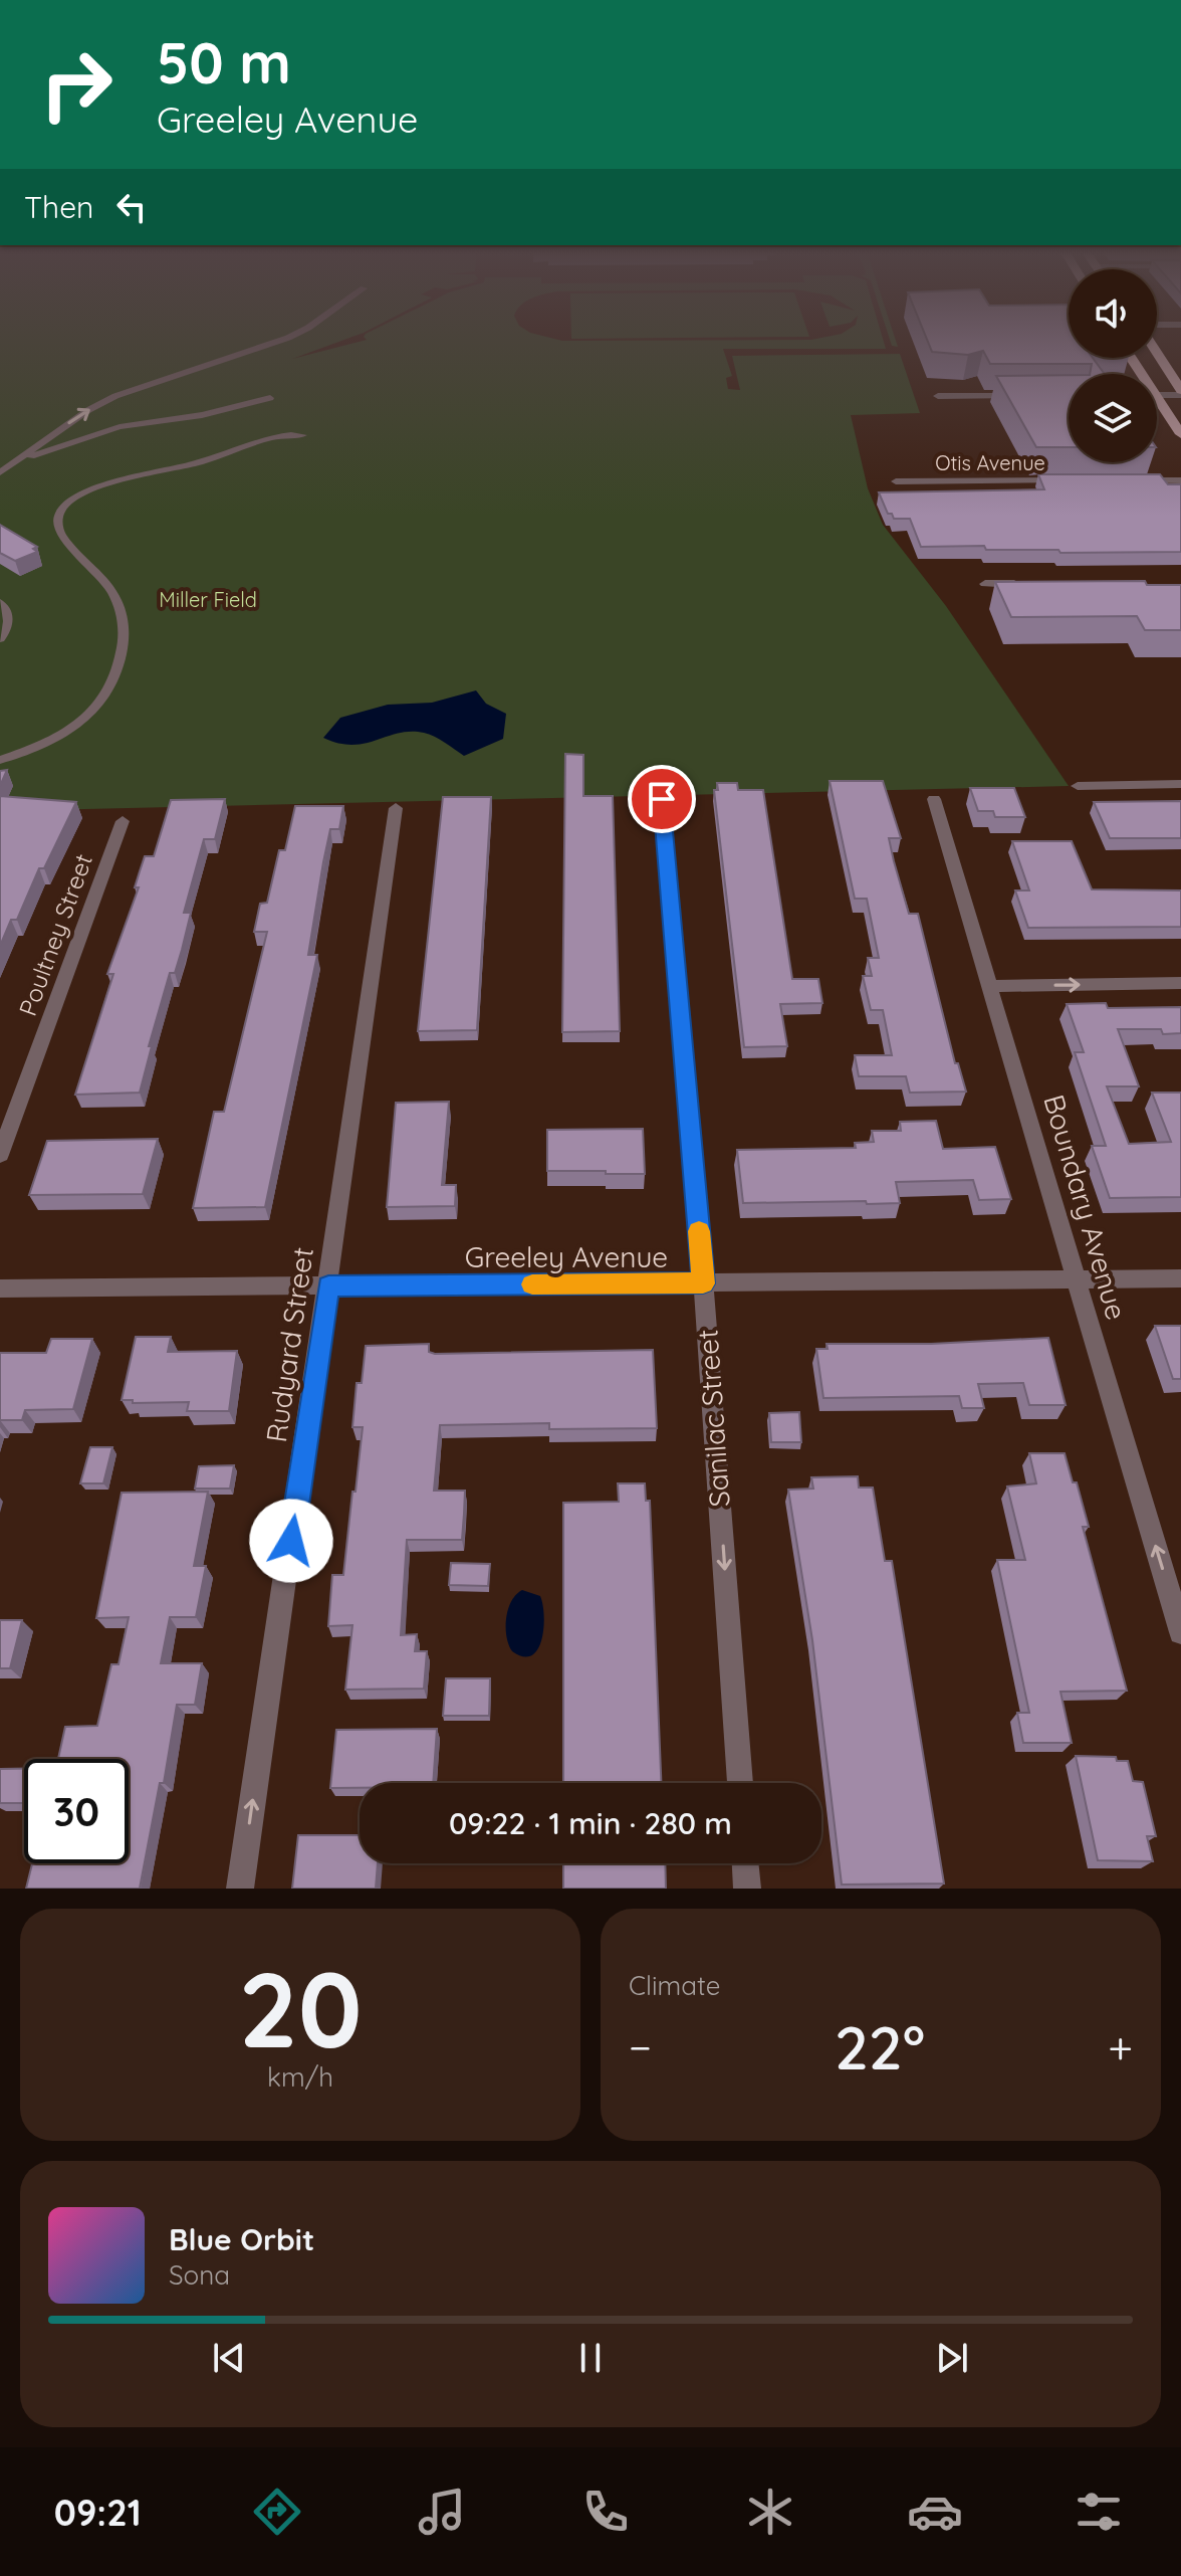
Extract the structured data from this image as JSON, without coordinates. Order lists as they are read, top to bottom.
{
  "streets": {
    "street": [
      "Otis Avenue",
      "Poultney Street",
      "Boundary Avenue",
      "Greeley Avenue",
      "Rudyard Street",
      "Sanilac Street"
    ]
  },
  "crossings": [
    ["Boundary Avenue", "Greeley Avenue"],
    ["Greeley Avenue", "Rudyard Street"],
    ["Greeley Avenue", "Sanilac Street"]
  ],
  "one_way": ["Boundary Avenue", "Rudyard Street", "Sanilac Street"],
  "parks": ["Miller Field"],
  "page": {
    "turn": ["50 m", "Greeley Avenue"],
    "then": "Then",
    "limit": "30",
    "trip": "09:22 · 1 min · 280 m",
    "tile": [
      ["20", "km/h"],
      "Climate"
    ],
    "heat": ["−", "22°", "+"],
    "song": ["Blue Orbit", "Sona"],
    "tabs": "09:21"
  }
}
